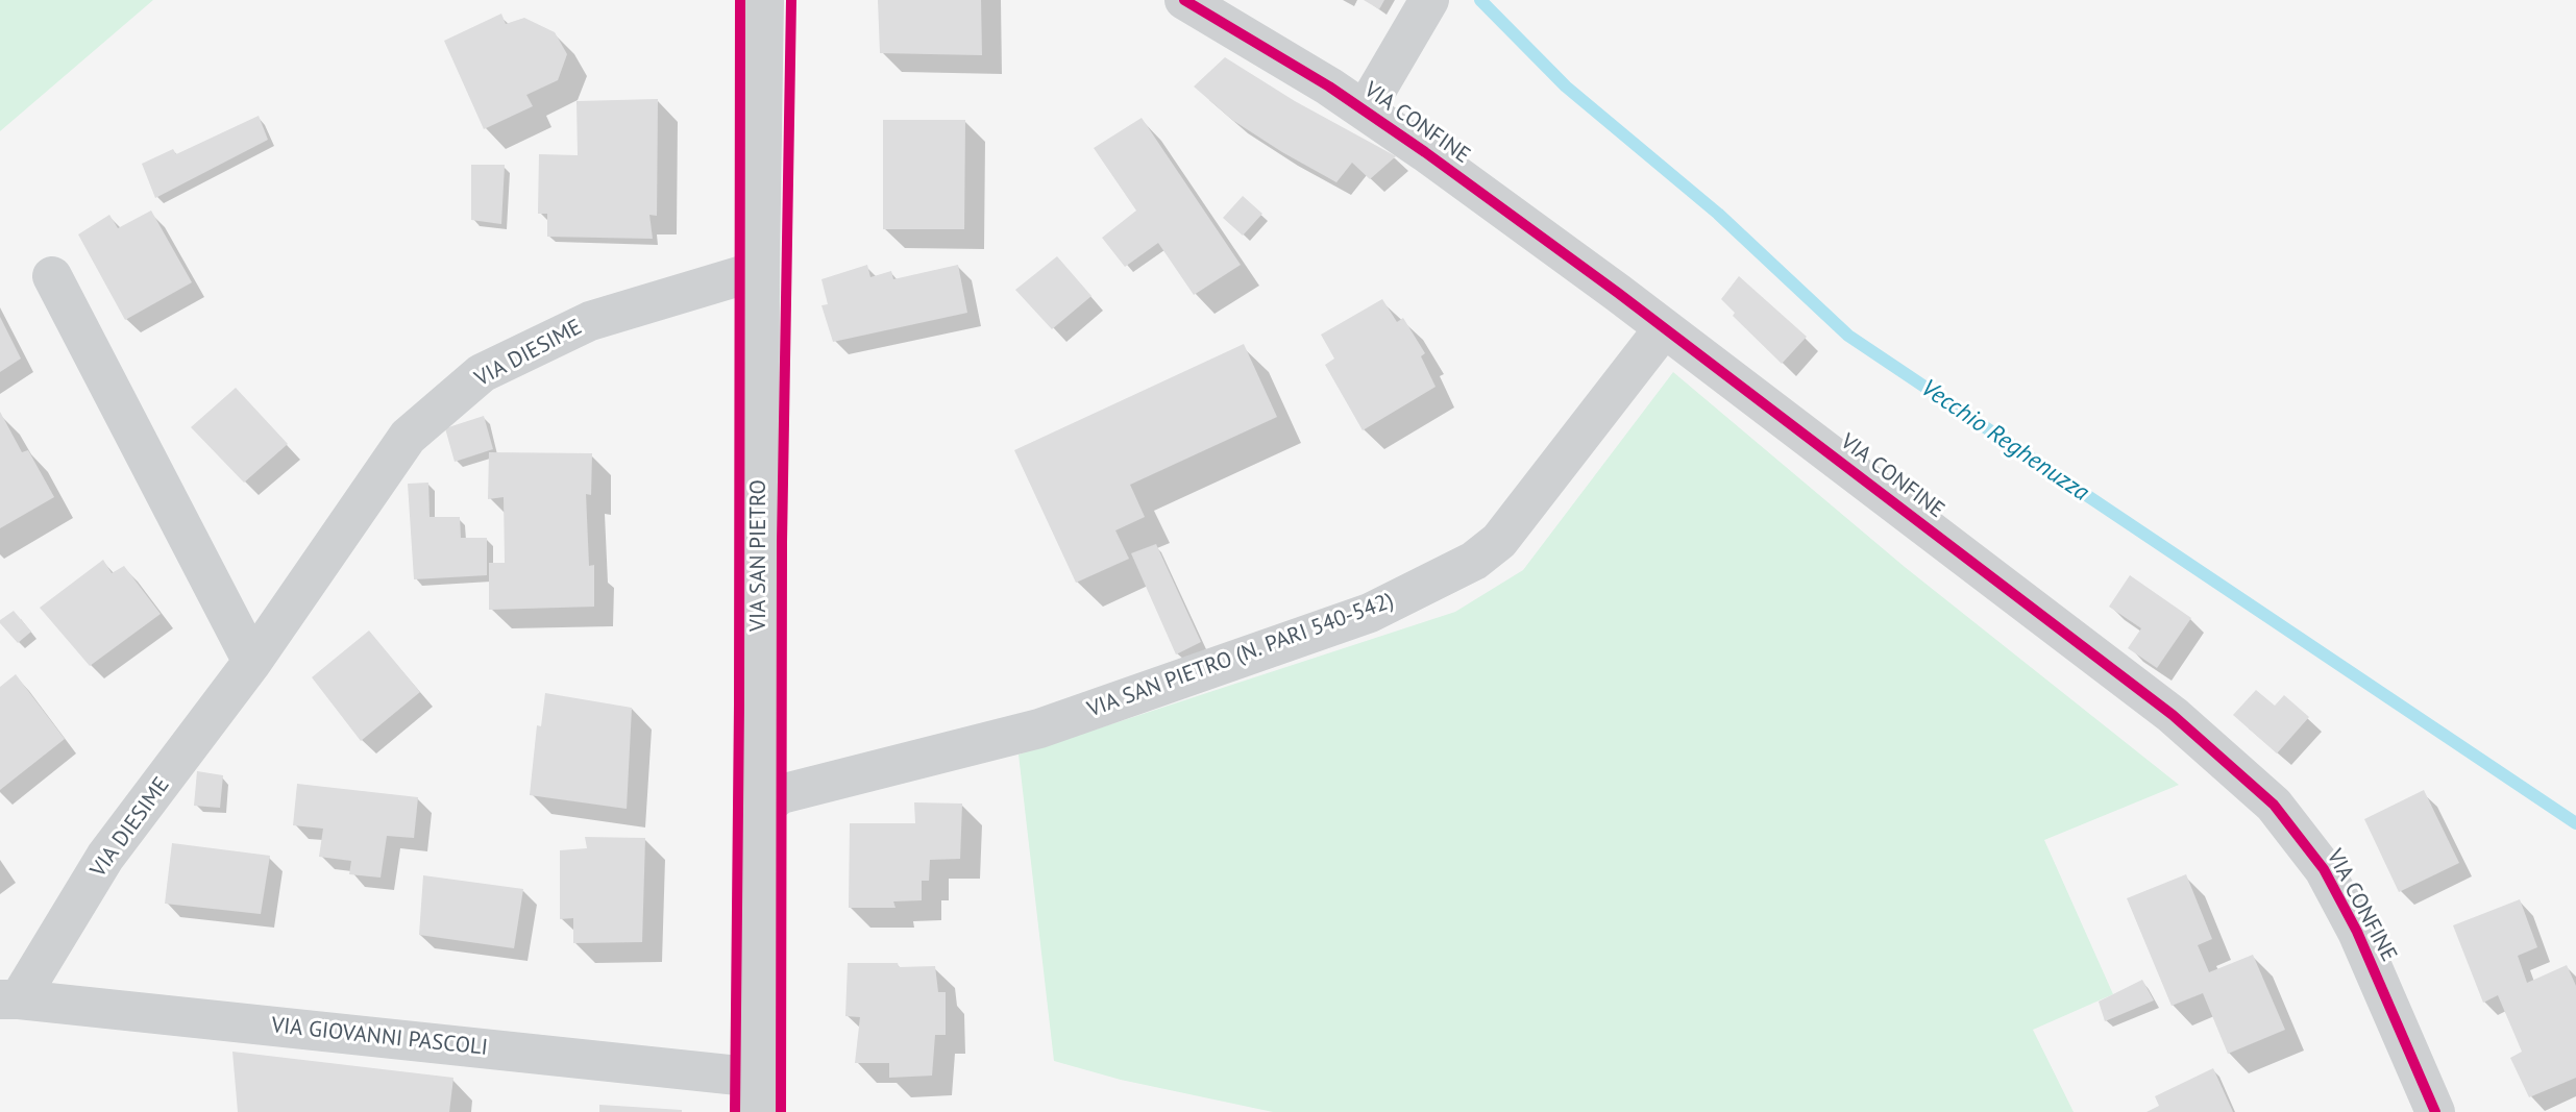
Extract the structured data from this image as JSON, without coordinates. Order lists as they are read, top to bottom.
{
  "streets": {
    "street": [
      "VIA CONFINE",
      "VIA DIESIME",
      "VIA SAN PIETRO",
      "VIA SAN PIETRO (N. PARI 540-542)",
      "VIA GIOVANNI PASCOLI"
    ]
  },
  "crossings": [
    ["VIA CONFINE", "VIA SAN PIETRO (N. PARI 540-542)"],
    ["VIA DIESIME", "VIA SAN PIETRO"],
    ["VIA DIESIME", "VIA GIOVANNI PASCOLI"],
    ["VIA SAN PIETRO", "VIA SAN PIETRO (N. PARI 540-542)"],
    ["VIA SAN PIETRO", "VIA GIOVANNI PASCOLI"]
  ],
  "water": ["Vecchio Reghenuzza"]
}
